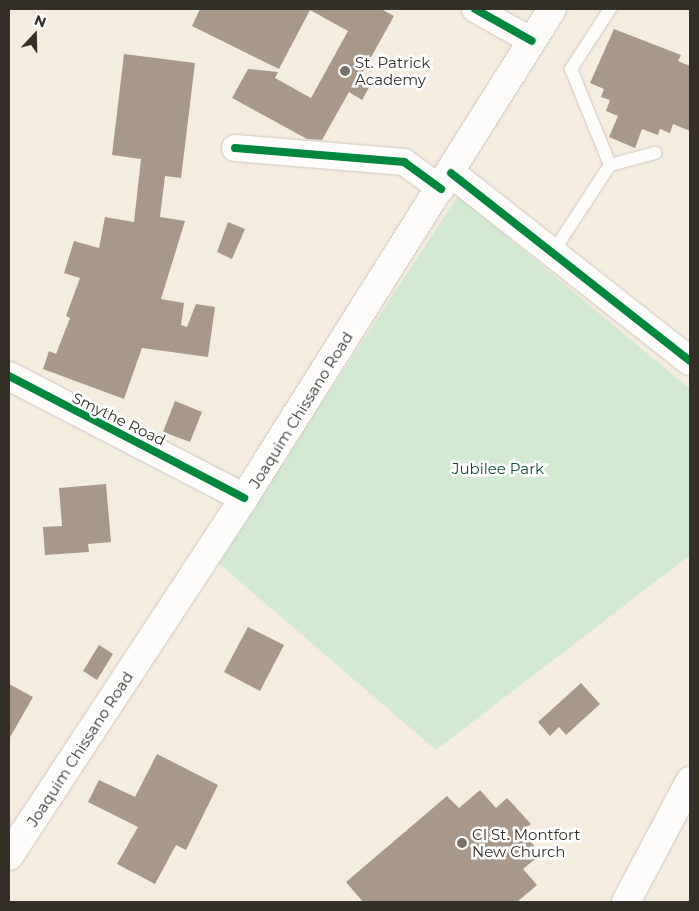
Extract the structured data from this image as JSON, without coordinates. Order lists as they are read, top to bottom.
{
  "streets": {
    "main road": ["Joaquim Chissano Road", "Smythe Road"]
  },
  "crossings": [
    ["Joaquim Chissano Road", "Smythe Road"]
  ],
  "parks": ["Jubilee Park"],
  "places": ["St. Patrick Academy", "CI St. Montfort New Church"],
  "north": "top"
}
